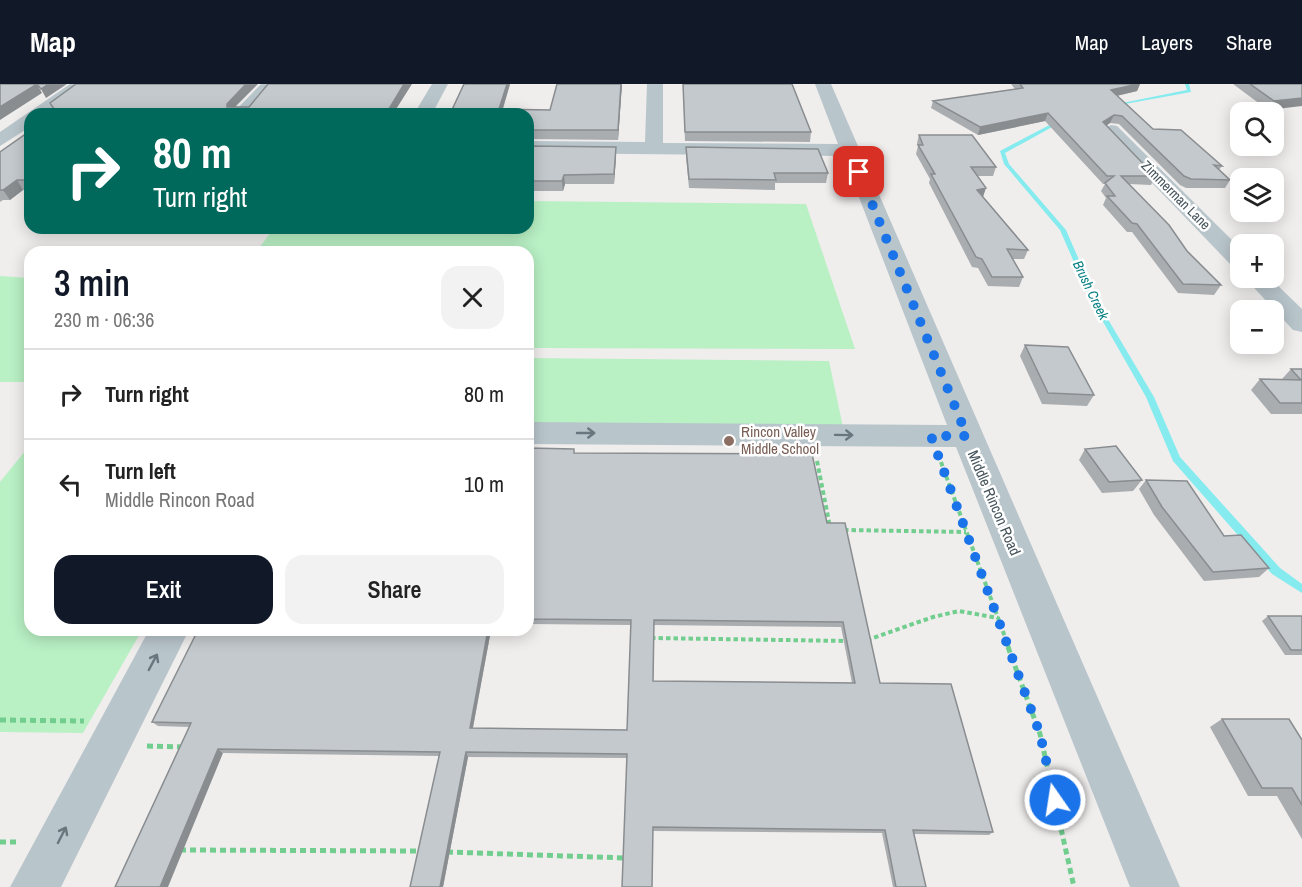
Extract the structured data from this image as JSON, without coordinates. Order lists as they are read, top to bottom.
{
  "streets": {
    "street": ["Zimmerman Lane", "Middle Rincon Road"]
  },
  "water": ["Brush Creek"],
  "places": ["Rincon Valley Middle School"],
  "page": {
    "header": "Map",
    "nav": ["Map", "Layers", "Share"],
    "map_buttons": ["+", "−"],
    "turn": ["80 m", "Turn right"],
    "heading": ["3 min", "230 m · 06:36"],
    "list": [
      {
        "name": "Turn right",
        "value": "80 m"
      },
      {
        "name": "Turn left",
        "note": "Middle Rincon Road",
        "value": "10 m"
      }
    ],
    "buttons": ["Exit", "Share"]
  }
}
